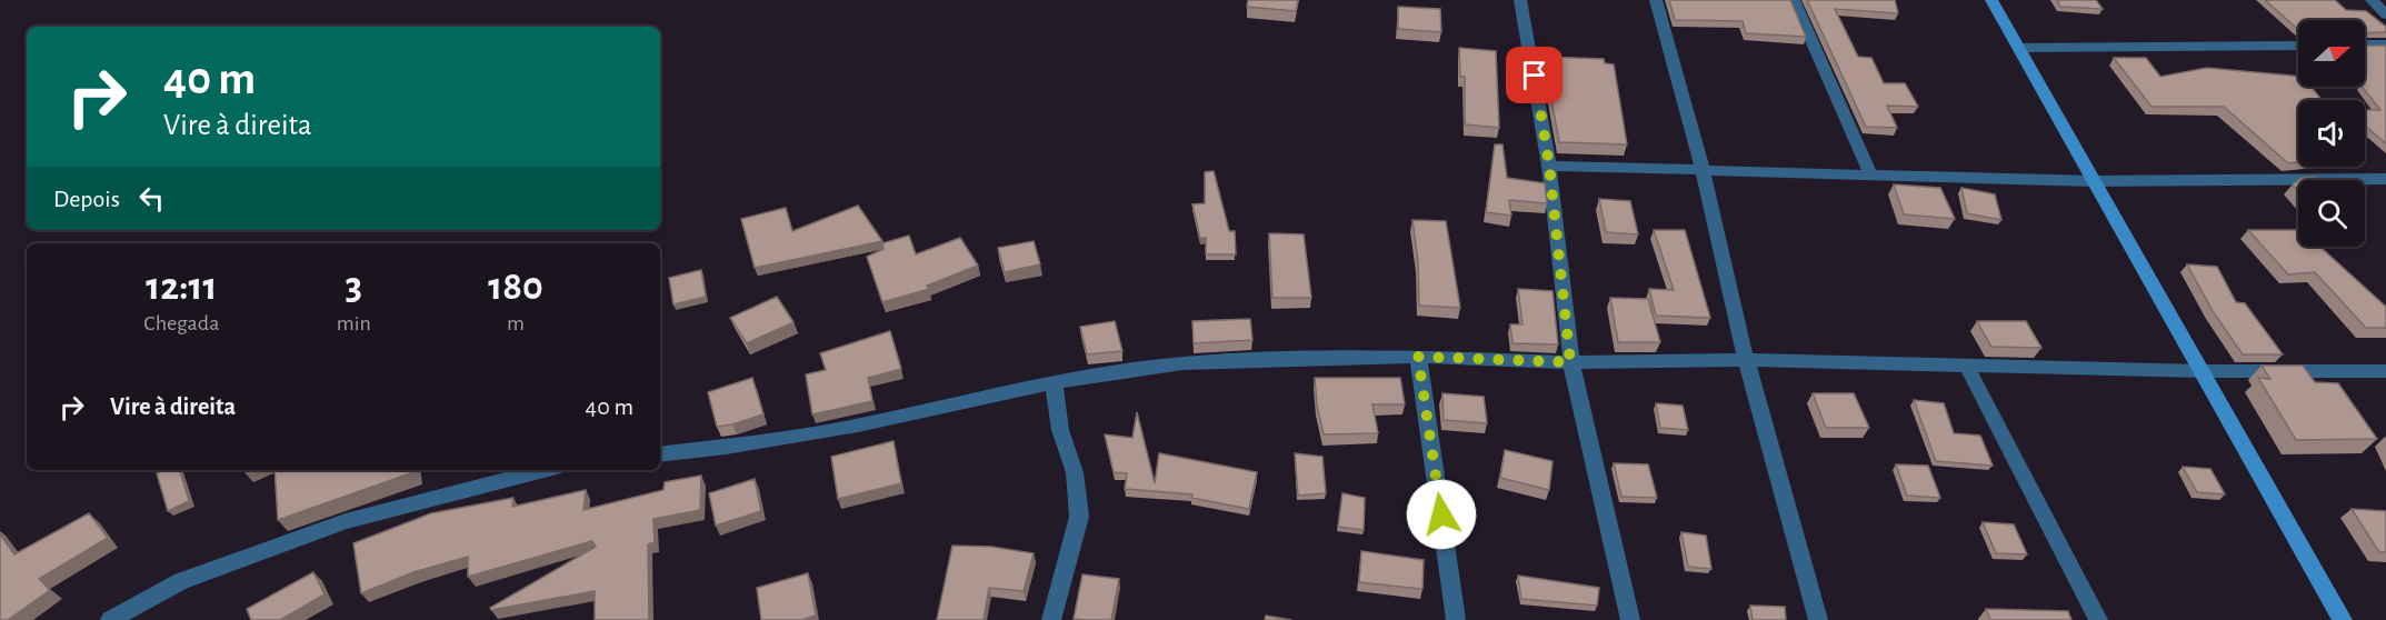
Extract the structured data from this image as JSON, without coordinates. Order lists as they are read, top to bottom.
{
  "north": "right",
  "page": {
    "turn": ["40 m", "Vire à direita"],
    "then": "Depois",
    "eta": [
      "12:11",
      "Chegada",
      "3",
      "min",
      "180",
      "m"
    ],
    "list": [
      {
        "name": "Vire à direita",
        "value": "40 m"
      }
    ]
  }
}
